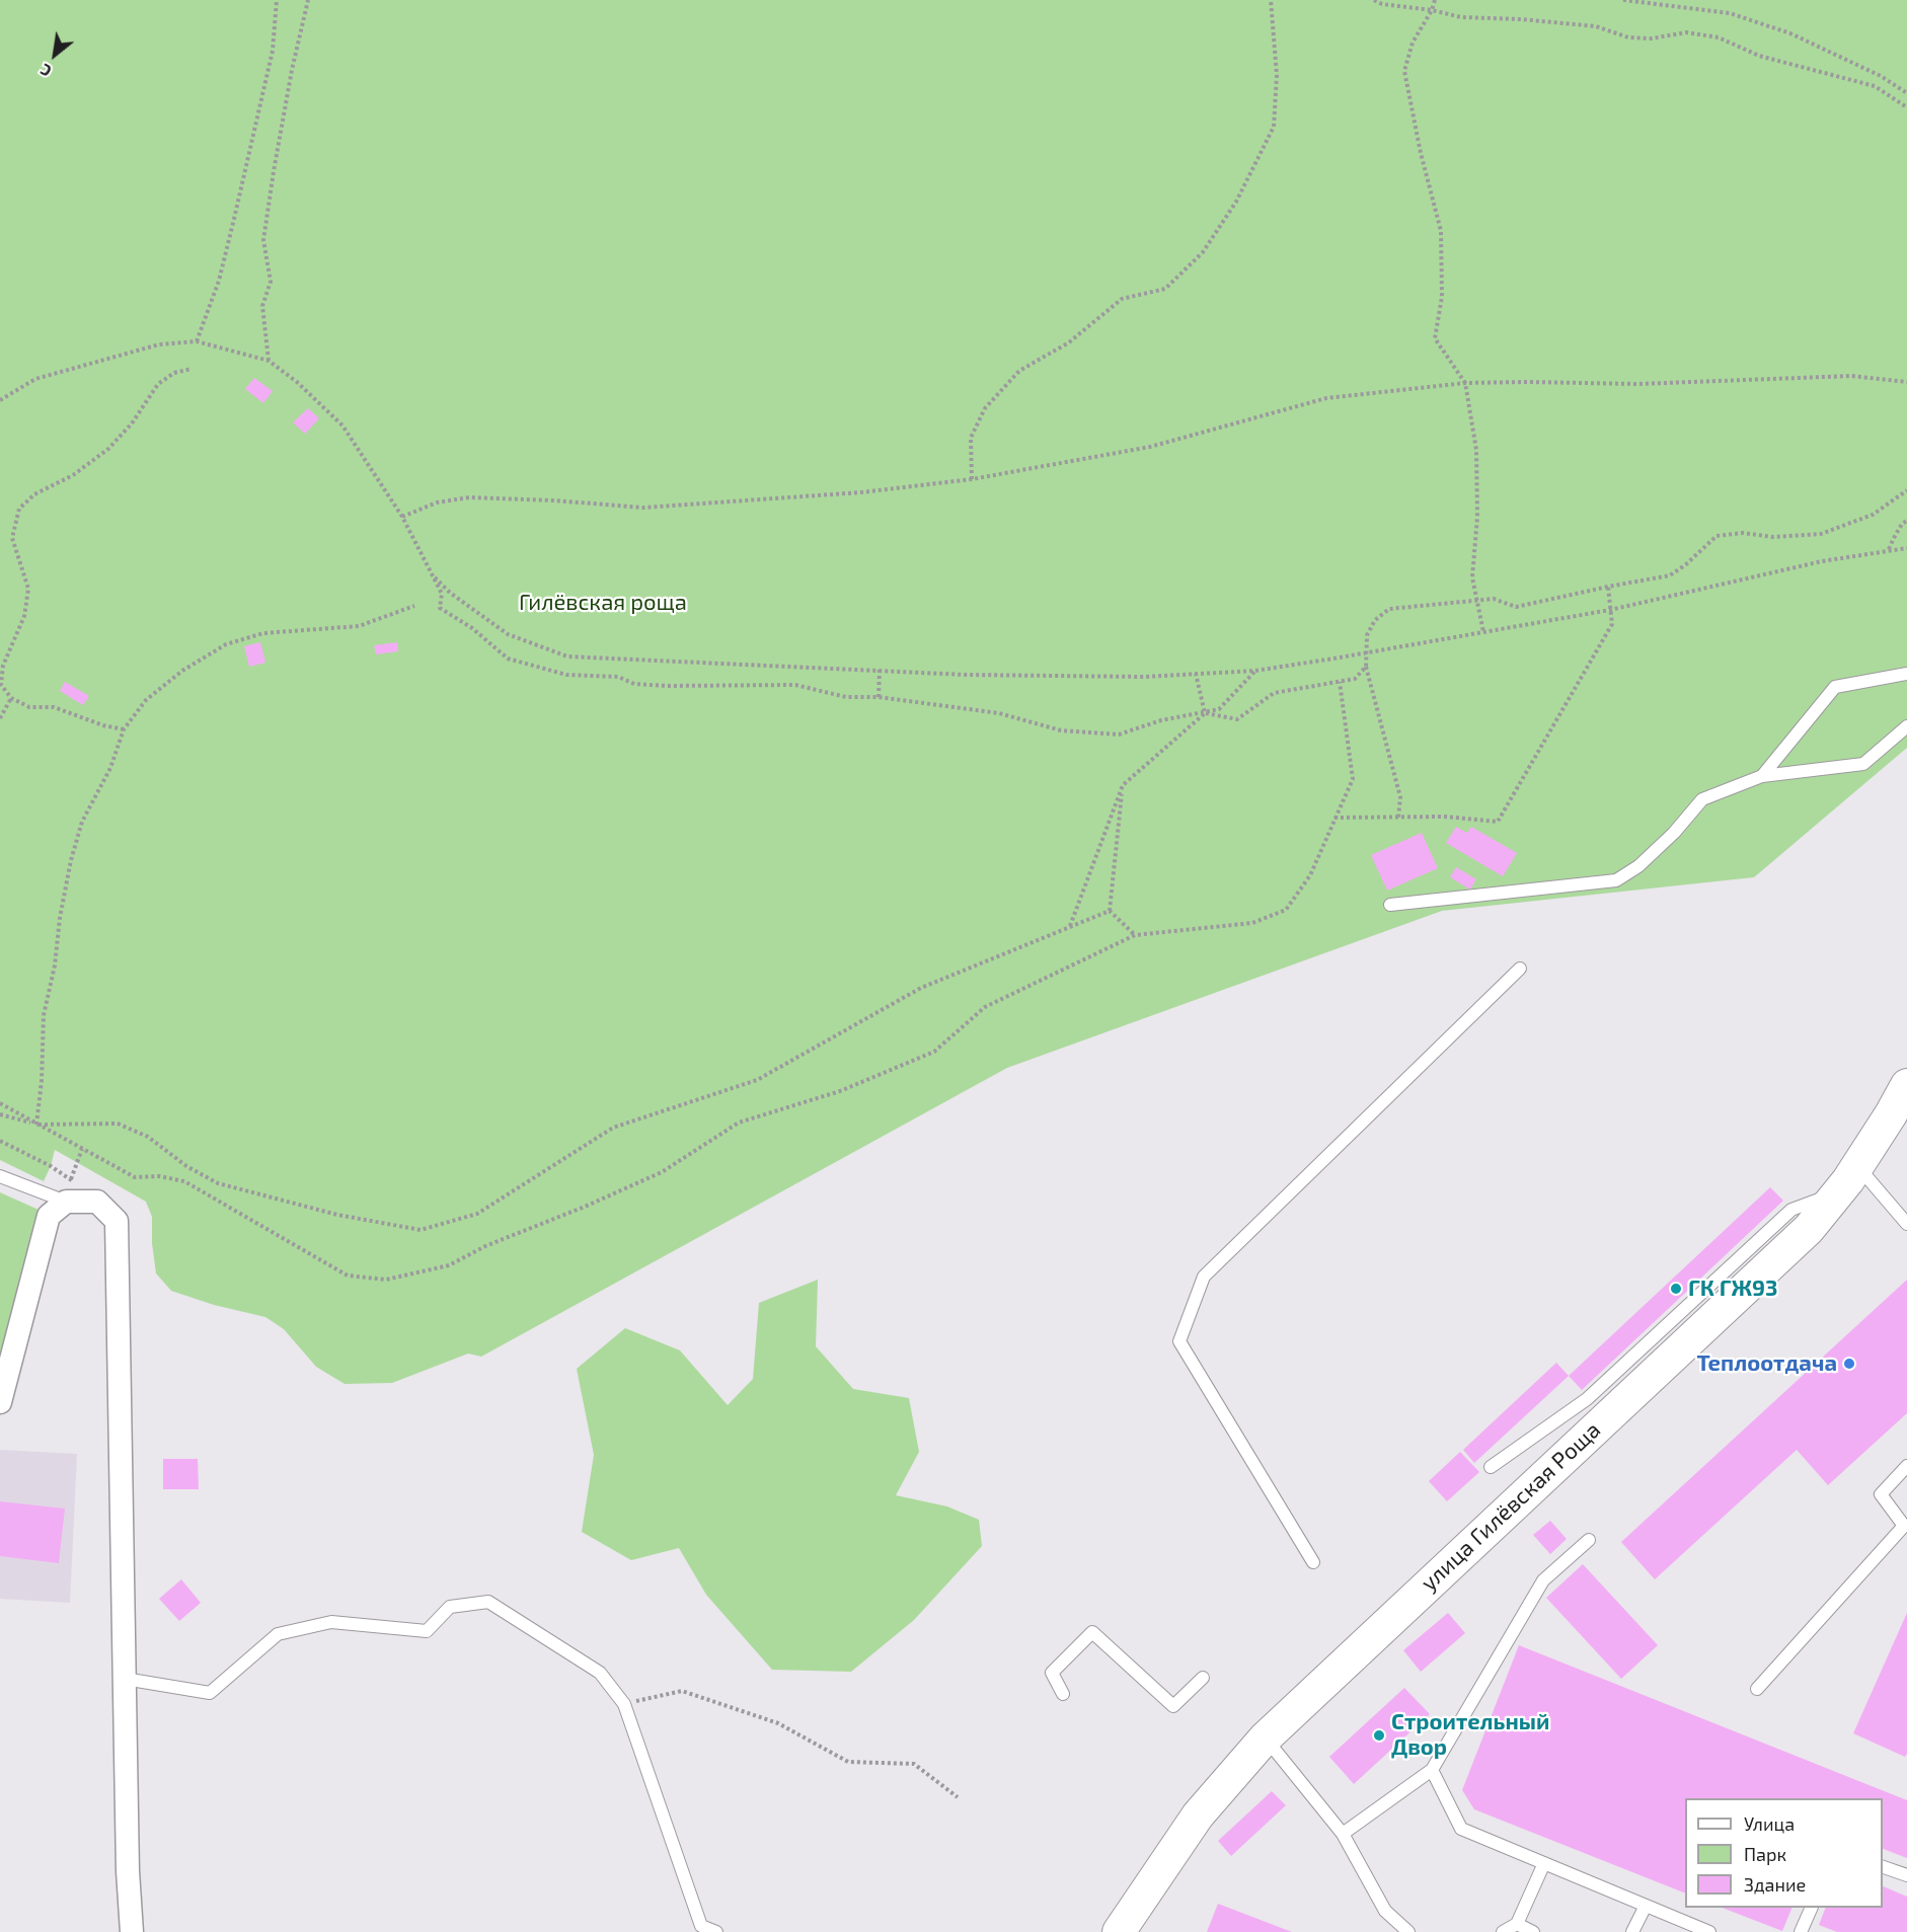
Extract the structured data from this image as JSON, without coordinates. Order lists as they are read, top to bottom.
{
  "streets": {
    "street": ["улица Гилёвская Роща"]
  },
  "parks": ["Гилёвская роща"],
  "places": ["ГК ГЖ93", "Теплоотдача", "Строительный Двор"],
  "legend": ["Улица", "Парк", "Здание"],
  "north": "bottom left"
}
